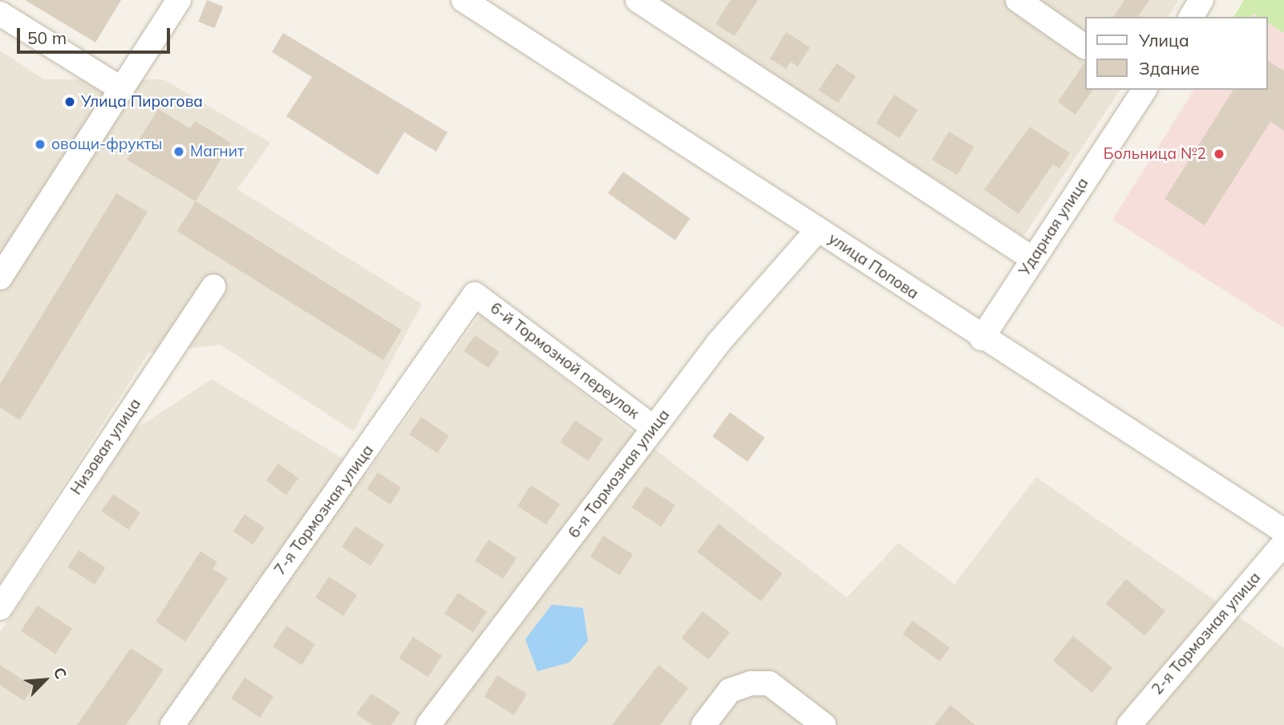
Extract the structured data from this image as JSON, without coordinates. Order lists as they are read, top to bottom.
{
  "streets": {
    "street": [
      "Ударная улица",
      "улица Попова",
      "6-й Тормозной переулок",
      "Низовая улица",
      "6-я Тормозная улица",
      "7-я Тормозная улица",
      "2-я Тормозная улица"
    ]
  },
  "crossings": [
    ["Ударная улица", "улица Попова"],
    ["улица Попова", "6-я Тормозная улица"],
    ["6-й Тормозной переулок", "6-я Тормозная улица"],
    ["6-й Тормозной переулок", "7-я Тормозная улица"]
  ],
  "places": [
    "Улица Пирогова",
    "овощи-фрукты",
    "Магнит",
    "Больница №2"
  ],
  "legend": ["Улица", "Здание"],
  "scale_bar": "50 m",
  "north": "top right"
}
